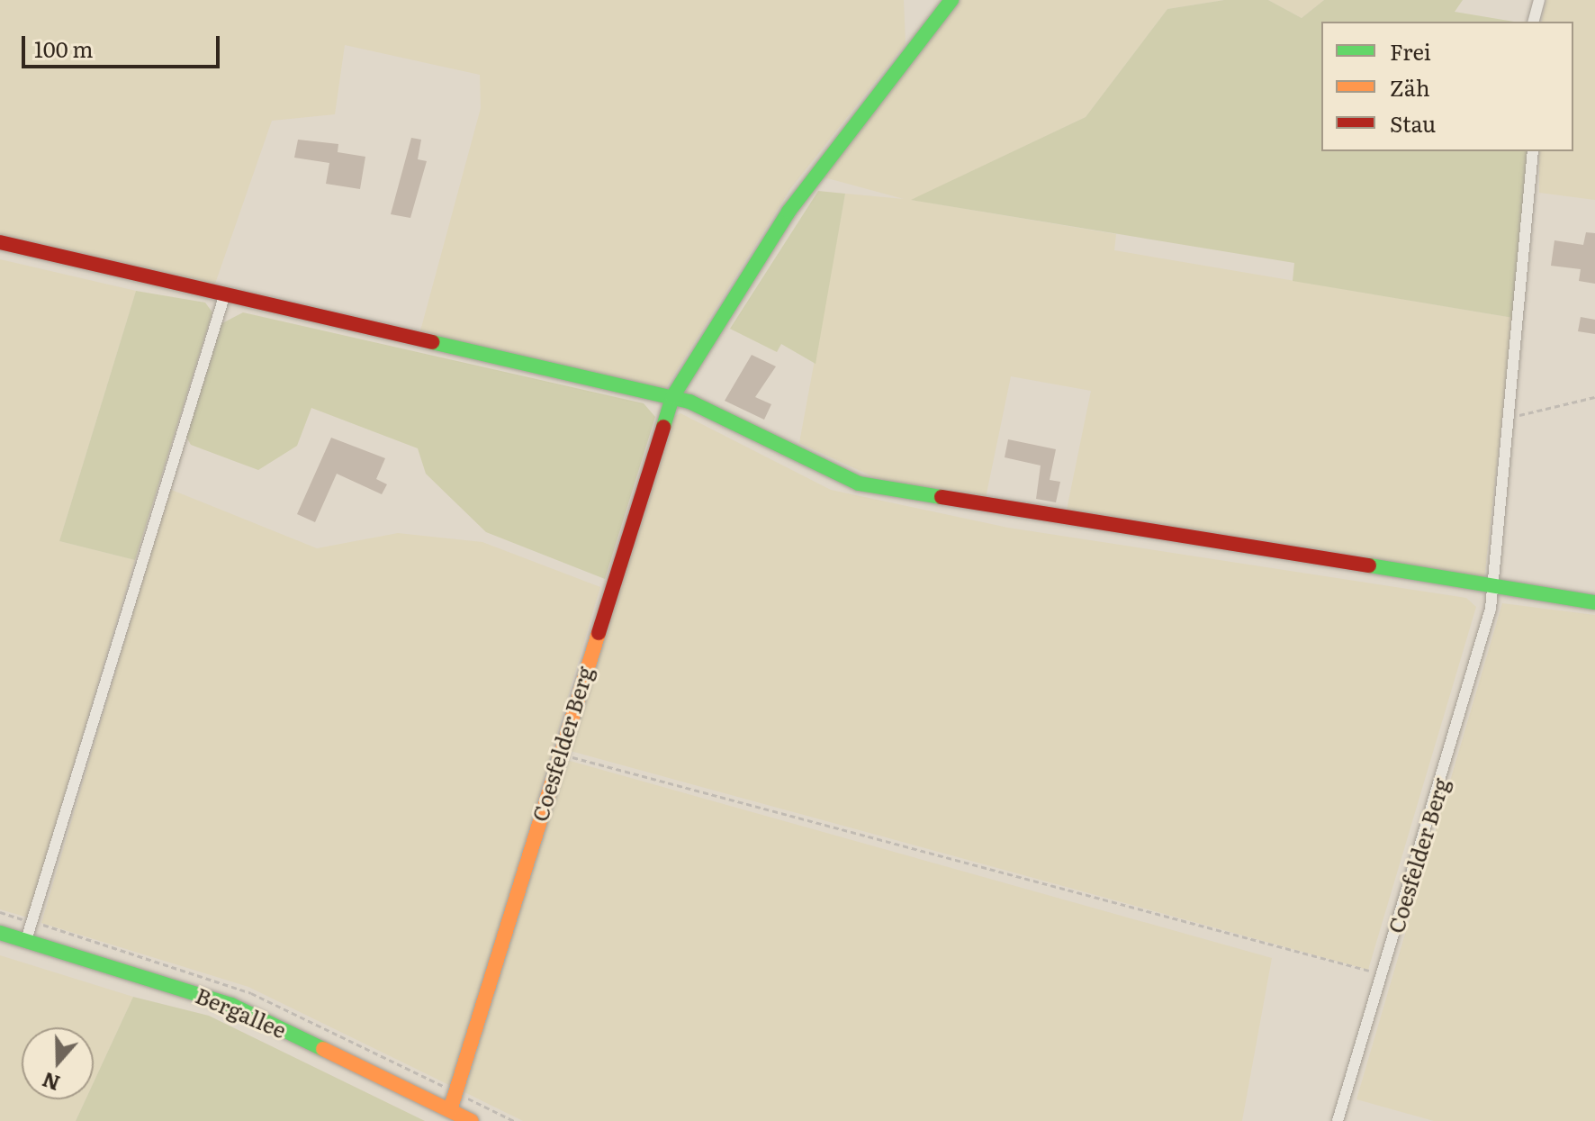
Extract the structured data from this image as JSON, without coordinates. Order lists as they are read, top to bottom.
{
  "streets": {
    "street": ["Coesfelder Berg", "Bergallee"]
  },
  "crossings": [
    ["Coesfelder Berg", "Bergallee"]
  ],
  "legend": ["Frei", "Zäh", "Stau"],
  "scale_bar": "100 m",
  "north": "bottom"
}
